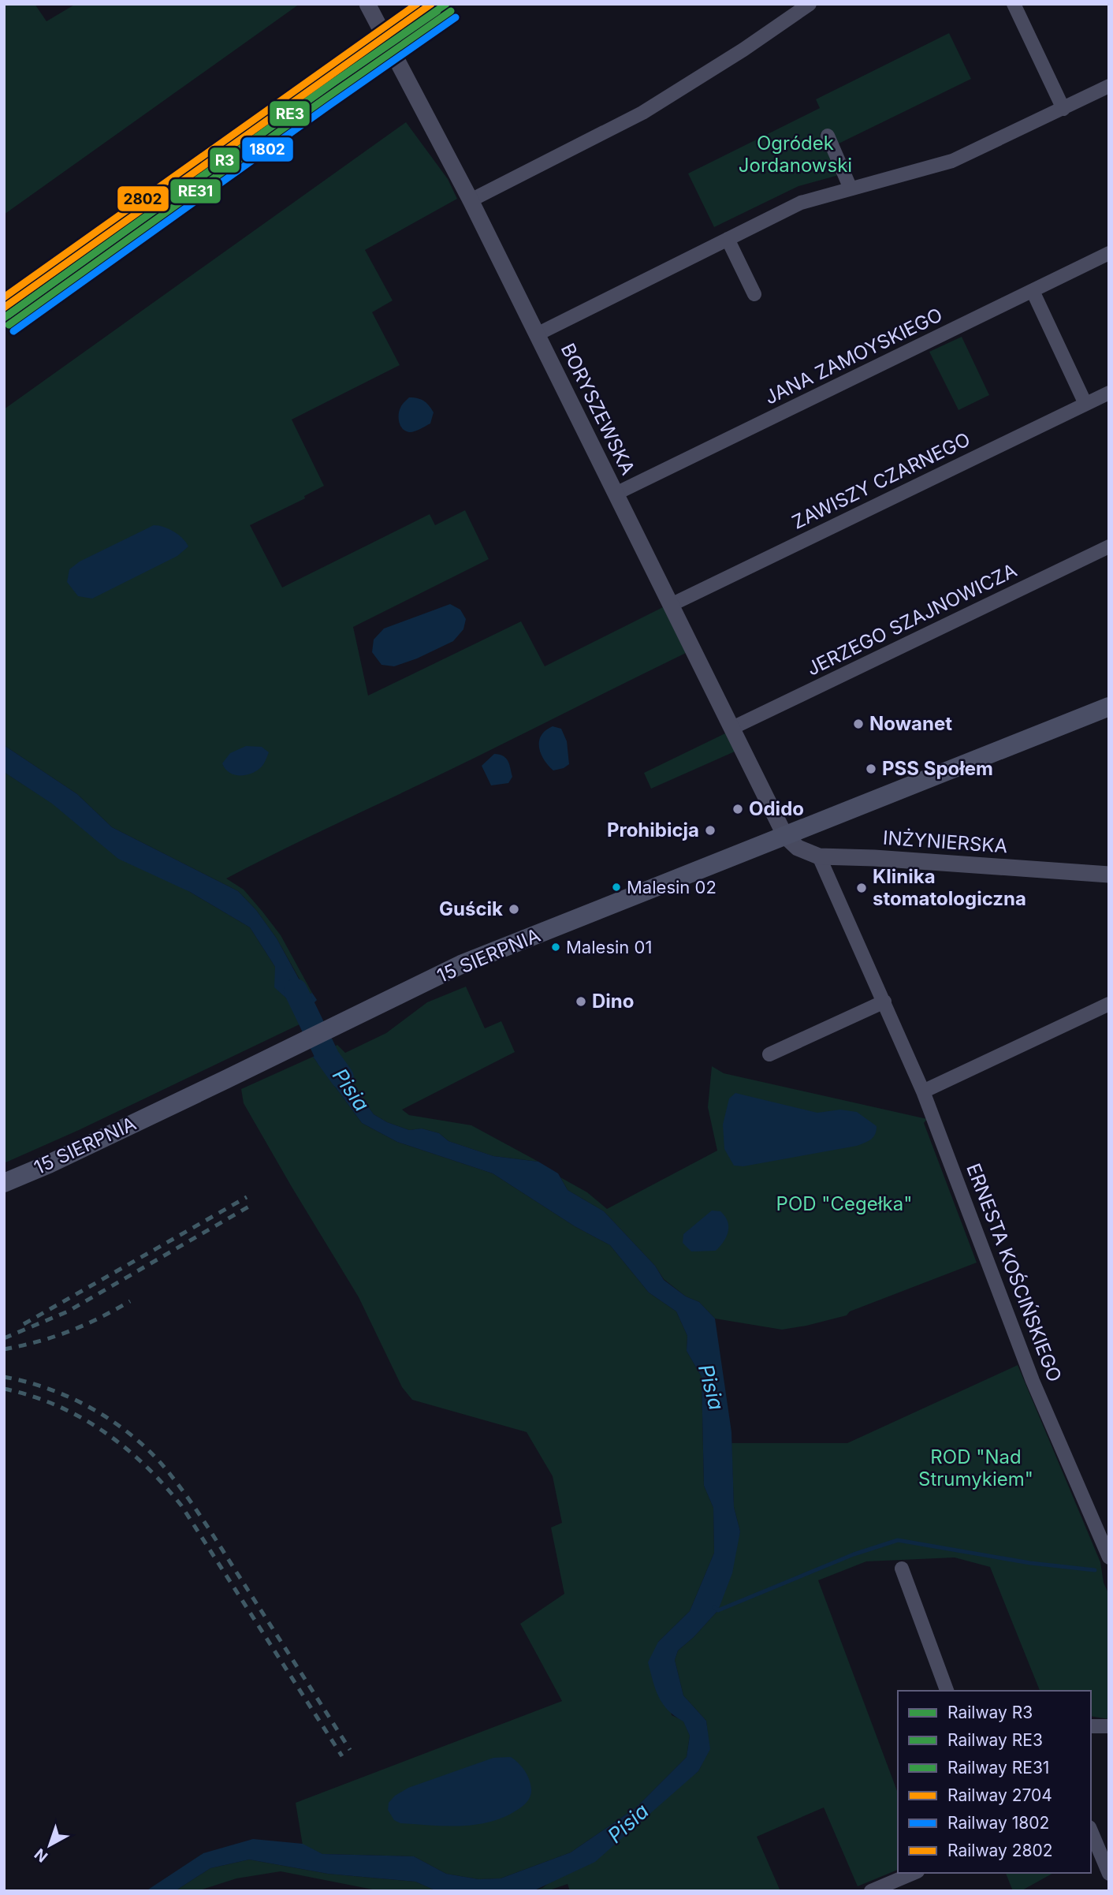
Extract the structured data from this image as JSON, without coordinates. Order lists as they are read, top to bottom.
{
  "streets": {
    "main road": ["15 SIERPNIA"],
    "street": [
      "JANA ZAMOYSKIEGO",
      "BORYSZEWSKA",
      "ZAWISZY CZARNEGO",
      "JERZEGO SZAJNOWICZA",
      "INŻYNIERSKA",
      "ERNESTA KOŚCIŃSKIEGO"
    ]
  },
  "crossings": [
    ["JANA ZAMOYSKIEGO", "BORYSZEWSKA"],
    ["BORYSZEWSKA", "ZAWISZY CZARNEGO"],
    ["BORYSZEWSKA", "JERZEGO SZAJNOWICZA"],
    ["BORYSZEWSKA", "INŻYNIERSKA"],
    ["BORYSZEWSKA", "15 SIERPNIA"],
    ["INŻYNIERSKA", "15 SIERPNIA"],
    ["INŻYNIERSKA", "ERNESTA KOŚCIŃSKIEGO"]
  ],
  "water": ["Pisia"],
  "parks": ["Ogródek Jordanowski", "POD \"Cegełka\"", "ROD \"Nad Strumykiem\""],
  "places": [
    "Nowanet",
    "PSS Społem",
    "Odido",
    "Prohibicja",
    "Malesin 02",
    "Klinika stomatologiczna",
    "Guścik",
    "Malesin 01",
    "Dino"
  ],
  "lines": [
    "rail line R3",
    "rail line 2704",
    "rail line 2802",
    "rail line RE3",
    "rail line RE31",
    "rail line 1802"
  ],
  "legend": [
    "Railway R3",
    "Railway RE3",
    "Railway RE31",
    "Railway 2704",
    "Railway 1802",
    "Railway 2802"
  ],
  "north": "bottom left"
}
